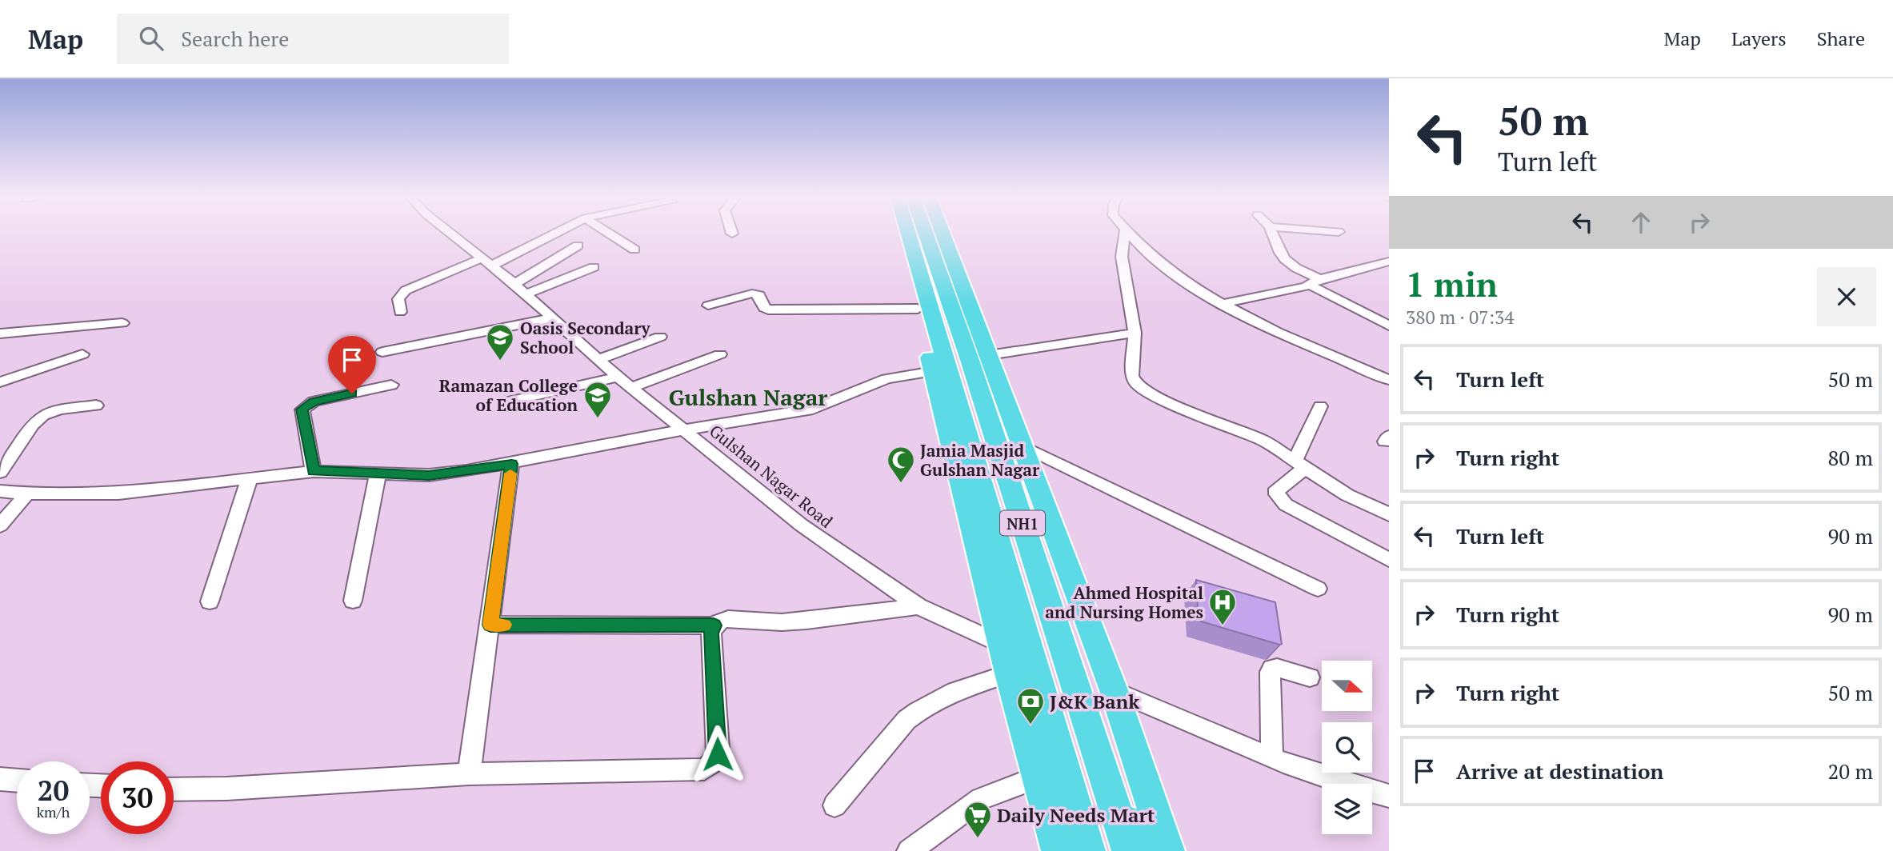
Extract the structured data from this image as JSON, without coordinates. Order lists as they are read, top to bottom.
{
  "streets": {
    "highway": ["NH1"],
    "street": ["Gulshan Nagar Road"]
  },
  "districts": ["Gulshan Nagar"],
  "places": {
    "school or university": ["Oasis Secondary School", "Ramazan College of Education"],
    "mosque": ["Jamia Masjid Gulshan Nagar"],
    "hospital": ["Ahmed Hospital and Nursing Homes"],
    "bank": ["J&K Bank"],
    "supermarket": ["Daily Needs Mart"]
  },
  "north": "right",
  "page": {
    "header": "Map",
    "search": "Search here",
    "nav": ["Map", "Layers", "Share"],
    "turn": ["50 m", "Turn left"],
    "heading": ["1 min", "380 m · 07:34"],
    "list": [
      {
        "name": "Turn left",
        "value": "50 m"
      },
      {
        "name": "Turn right",
        "value": "80 m"
      },
      {
        "name": "Turn left",
        "value": "90 m"
      },
      {
        "name": "Turn right",
        "value": "90 m"
      },
      {
        "name": "Turn right",
        "value": "50 m"
      },
      {
        "name": "Arrive at destination",
        "value": "20 m"
      }
    ],
    "speed": "20 km/h",
    "limit": "30"
  }
}
